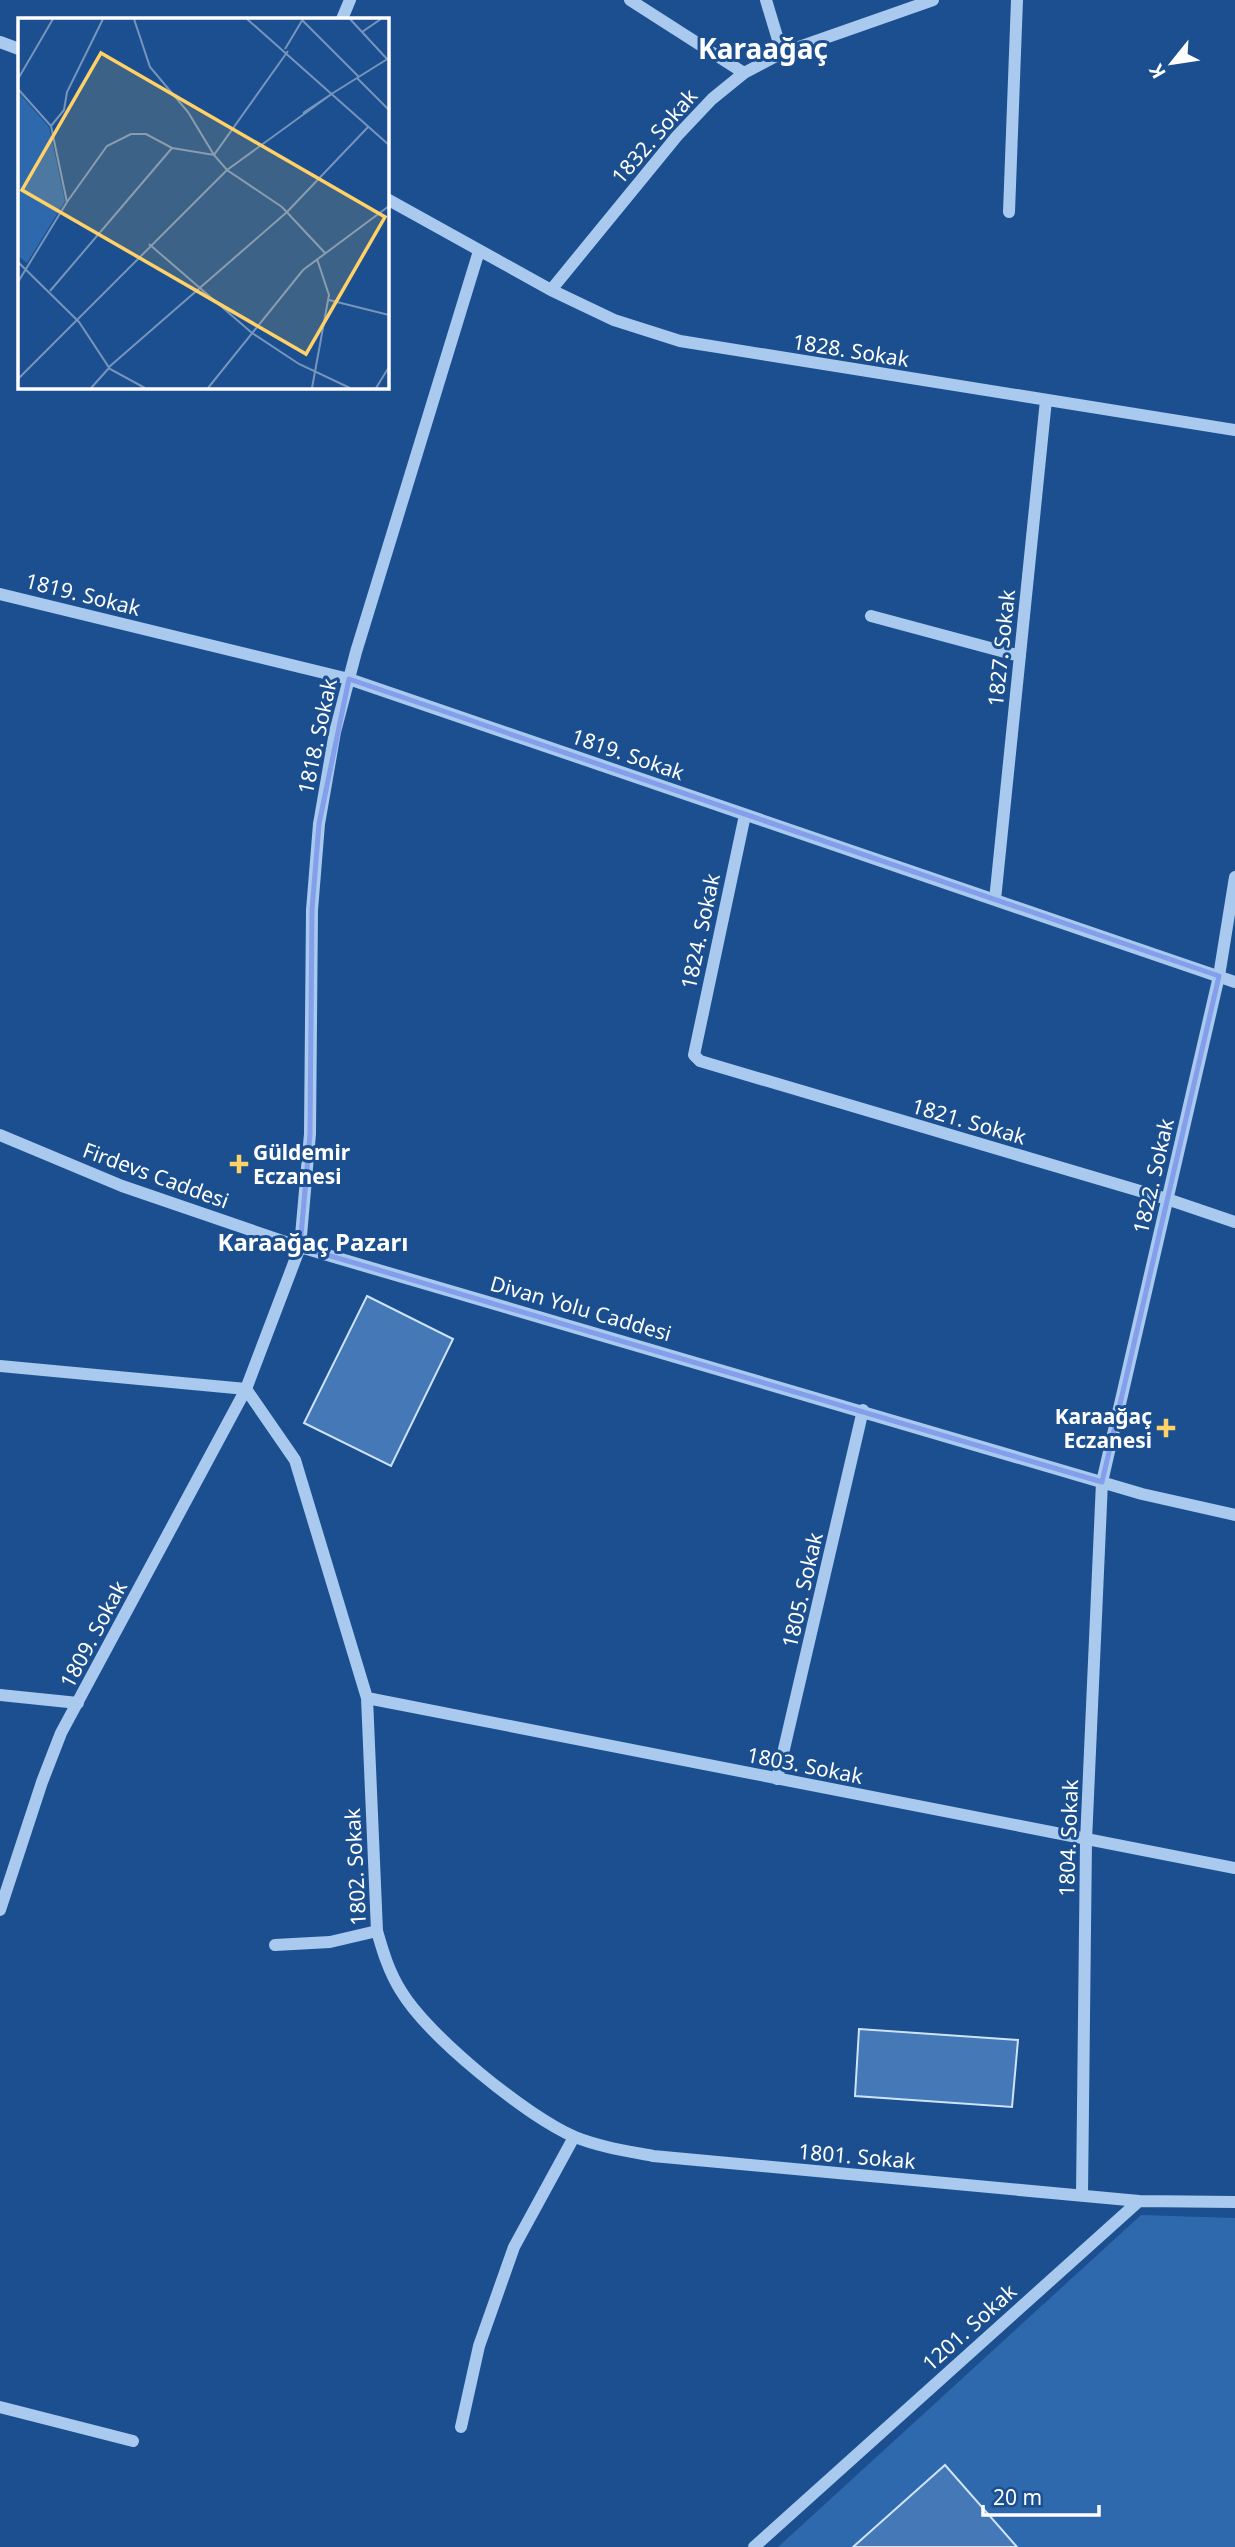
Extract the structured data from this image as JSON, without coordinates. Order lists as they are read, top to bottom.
{
  "streets": {
    "street": [
      "1832. Sokak",
      "1828. Sokak",
      "1819. Sokak",
      "1827. Sokak",
      "1818. Sokak",
      "1824. Sokak",
      "1821. Sokak",
      "Firdevs Caddesi",
      "1822. Sokak",
      "Divan Yolu Caddesi",
      "1805. Sokak",
      "1809. Sokak",
      "1803. Sokak",
      "1804. Sokak",
      "1802. Sokak",
      "1801. Sokak",
      "1201. Sokak"
    ]
  },
  "crossings": [
    ["1832. Sokak", "1828. Sokak"],
    ["1828. Sokak", "1827. Sokak"],
    ["1828. Sokak", "1818. Sokak"],
    ["1819. Sokak", "1827. Sokak"],
    ["1819. Sokak", "1818. Sokak"],
    ["1819. Sokak", "1824. Sokak"],
    ["1819. Sokak", "1822. Sokak"],
    ["1818. Sokak", "Firdevs Caddesi"],
    ["1818. Sokak", "Divan Yolu Caddesi"],
    ["1824. Sokak", "1821. Sokak"],
    ["1821. Sokak", "1822. Sokak"],
    ["Firdevs Caddesi", "Divan Yolu Caddesi"],
    ["1822. Sokak", "Divan Yolu Caddesi"],
    ["1822. Sokak", "1804. Sokak"],
    ["Divan Yolu Caddesi", "1805. Sokak"],
    ["Divan Yolu Caddesi", "1804. Sokak"],
    ["1805. Sokak", "1803. Sokak"],
    ["1809. Sokak", "1802. Sokak"],
    ["1803. Sokak", "1804. Sokak"],
    ["1803. Sokak", "1802. Sokak"],
    ["1804. Sokak", "1801. Sokak"],
    ["1802. Sokak", "1801. Sokak"],
    ["1801. Sokak", "1201. Sokak"]
  ],
  "districts": ["Karaağaç", "Karaağaç Pazarı"],
  "places": {
    "health": ["Güldemir Eczanesi", "Karaağaç Eczanesi"]
  },
  "scale_bar": "20 m",
  "north": "bottom left"
}
